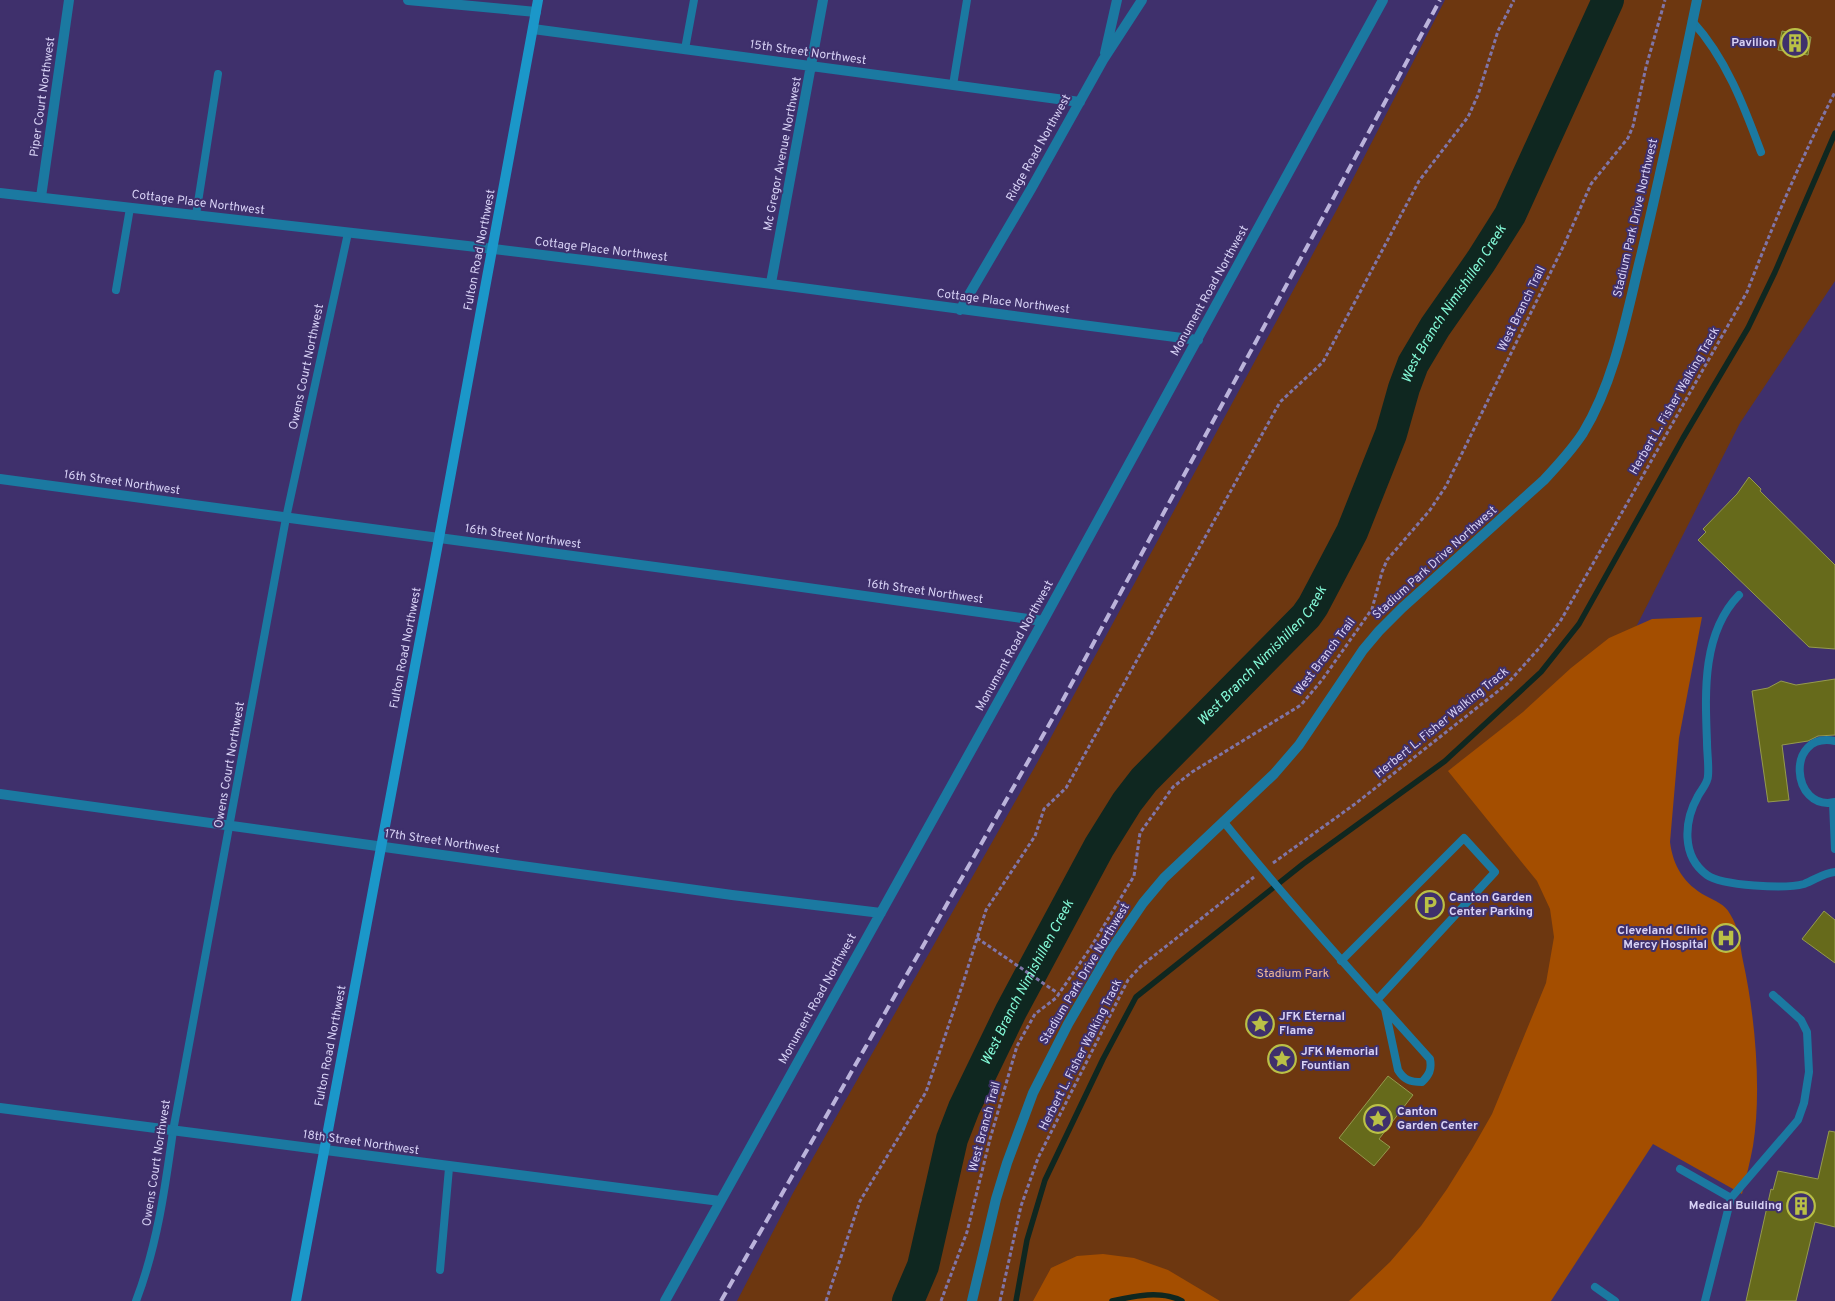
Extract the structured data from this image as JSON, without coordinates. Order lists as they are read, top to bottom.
{
  "streets": {
    "main road": ["Fulton Road Northwest"],
    "street": [
      "15th Street Northwest",
      "Piper Court Northwest",
      "Ridge Road Northwest",
      "Mc Gregor Avenue Northwest",
      "Cottage Place Northwest",
      "Stadium Park Drive Northwest",
      "Monument Road Northwest",
      "16th Street Northwest",
      "17th Street Northwest",
      "18th Street Northwest"
    ],
    "lane": ["Owens Court Northwest"],
    "path": ["West Branch Trail", "Herbert L. Fisher Walking Track"]
  },
  "crossings": [
    ["15th Street Northwest", "Ridge Road Northwest"],
    ["15th Street Northwest", "Mc Gregor Avenue Northwest"],
    ["15th Street Northwest", "Fulton Road Northwest"],
    ["Piper Court Northwest", "Cottage Place Northwest"],
    ["Ridge Road Northwest", "Cottage Place Northwest"],
    ["Mc Gregor Avenue Northwest", "Cottage Place Northwest"],
    ["Cottage Place Northwest", "Fulton Road Northwest"],
    ["Cottage Place Northwest", "Monument Road Northwest"],
    ["Cottage Place Northwest", "Owens Court Northwest"],
    ["Fulton Road Northwest", "16th Street Northwest"],
    ["Fulton Road Northwest", "17th Street Northwest"],
    ["Fulton Road Northwest", "18th Street Northwest"],
    ["Monument Road Northwest", "16th Street Northwest"],
    ["Monument Road Northwest", "17th Street Northwest"],
    ["Monument Road Northwest", "18th Street Northwest"],
    ["Owens Court Northwest", "16th Street Northwest"],
    ["Owens Court Northwest", "17th Street Northwest"],
    ["Owens Court Northwest", "18th Street Northwest"]
  ],
  "water": ["West Branch Nimishillen Creek"],
  "parks": ["Stadium Park"],
  "places": {
    "building": ["Pavilion", "Medical Building"],
    "parking": ["Canton Garden Center Parking"],
    "hospital": ["Cleveland Clinic Mercy Hospital"],
    "place": ["JFK Eternal Flame", "JFK Memorial Fountian", "Canton Garden Center"]
  }
}
